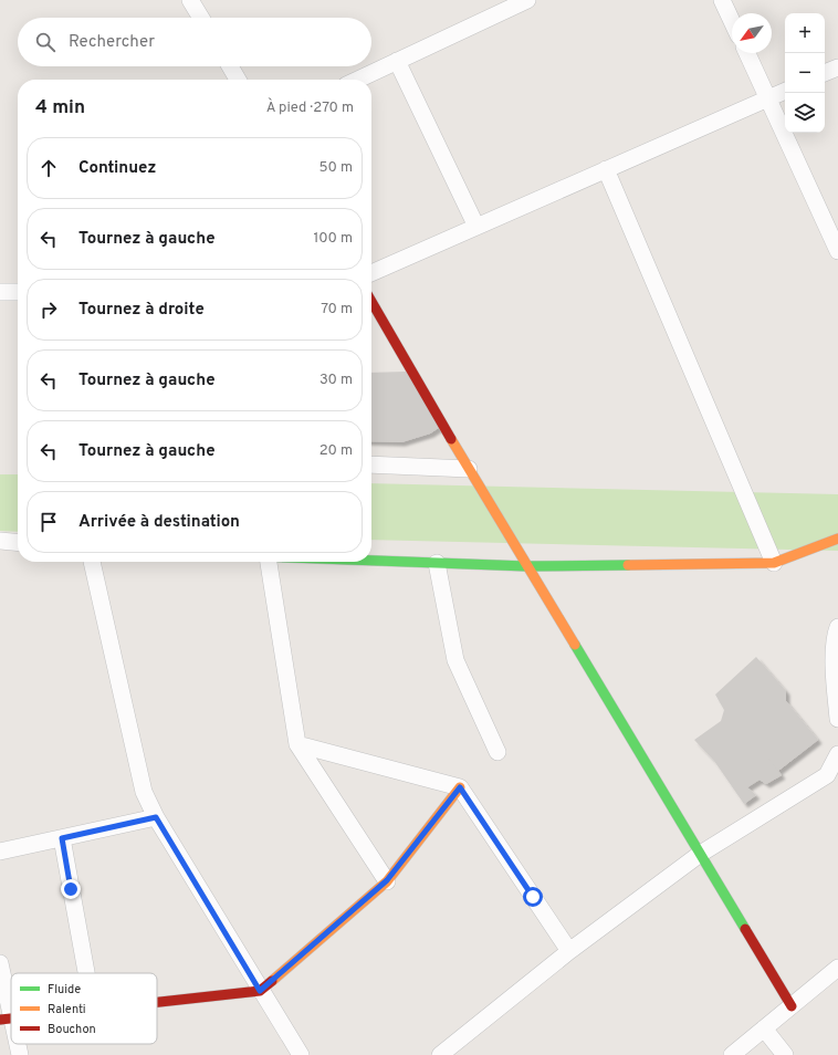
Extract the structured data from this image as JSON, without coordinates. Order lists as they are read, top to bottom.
{
  "legend": ["Fluide", "Ralenti", "Bouchon"],
  "north": "bottom left",
  "page": {
    "map_buttons": ["+", "−"],
    "search": "Rechercher",
    "heading": ["4 min", "À pied · 270 m"],
    "list": [
      ["Continuez", "50 m"],
      ["Tournez à gauche", "100 m"],
      ["Tournez à droite", "70 m"],
      ["Tournez à gauche", "30 m"],
      ["Tournez à gauche", "20 m"],
      "Arrivée à destination"
    ]
  }
}
